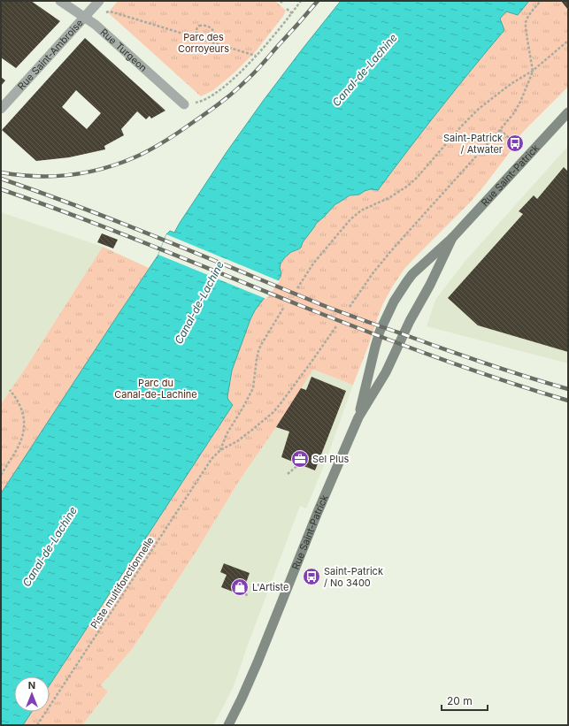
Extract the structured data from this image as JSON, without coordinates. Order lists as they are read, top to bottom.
{
  "streets": {
    "main road": ["Rue Saint-Patrick"],
    "street": ["Rue Turgeon", "Rue Saint-Ambroise"],
    "path": ["Piste multifonctionnelle"]
  },
  "crossings": [
    ["Rue Turgeon", "Rue Saint-Ambroise"]
  ],
  "water": ["Canal-de-Lachine"],
  "parks": ["Parc des Corroyeurs", "Parc du Canal-de-Lachine"],
  "places": {
    "bus stop": ["Saint-Patrick / Atwater", "Saint-Patrick / No 3400"],
    "office": ["Sel Plus"],
    "shop": ["L'Artiste"]
  },
  "scale_bar": "20 m",
  "north": "top"
}
